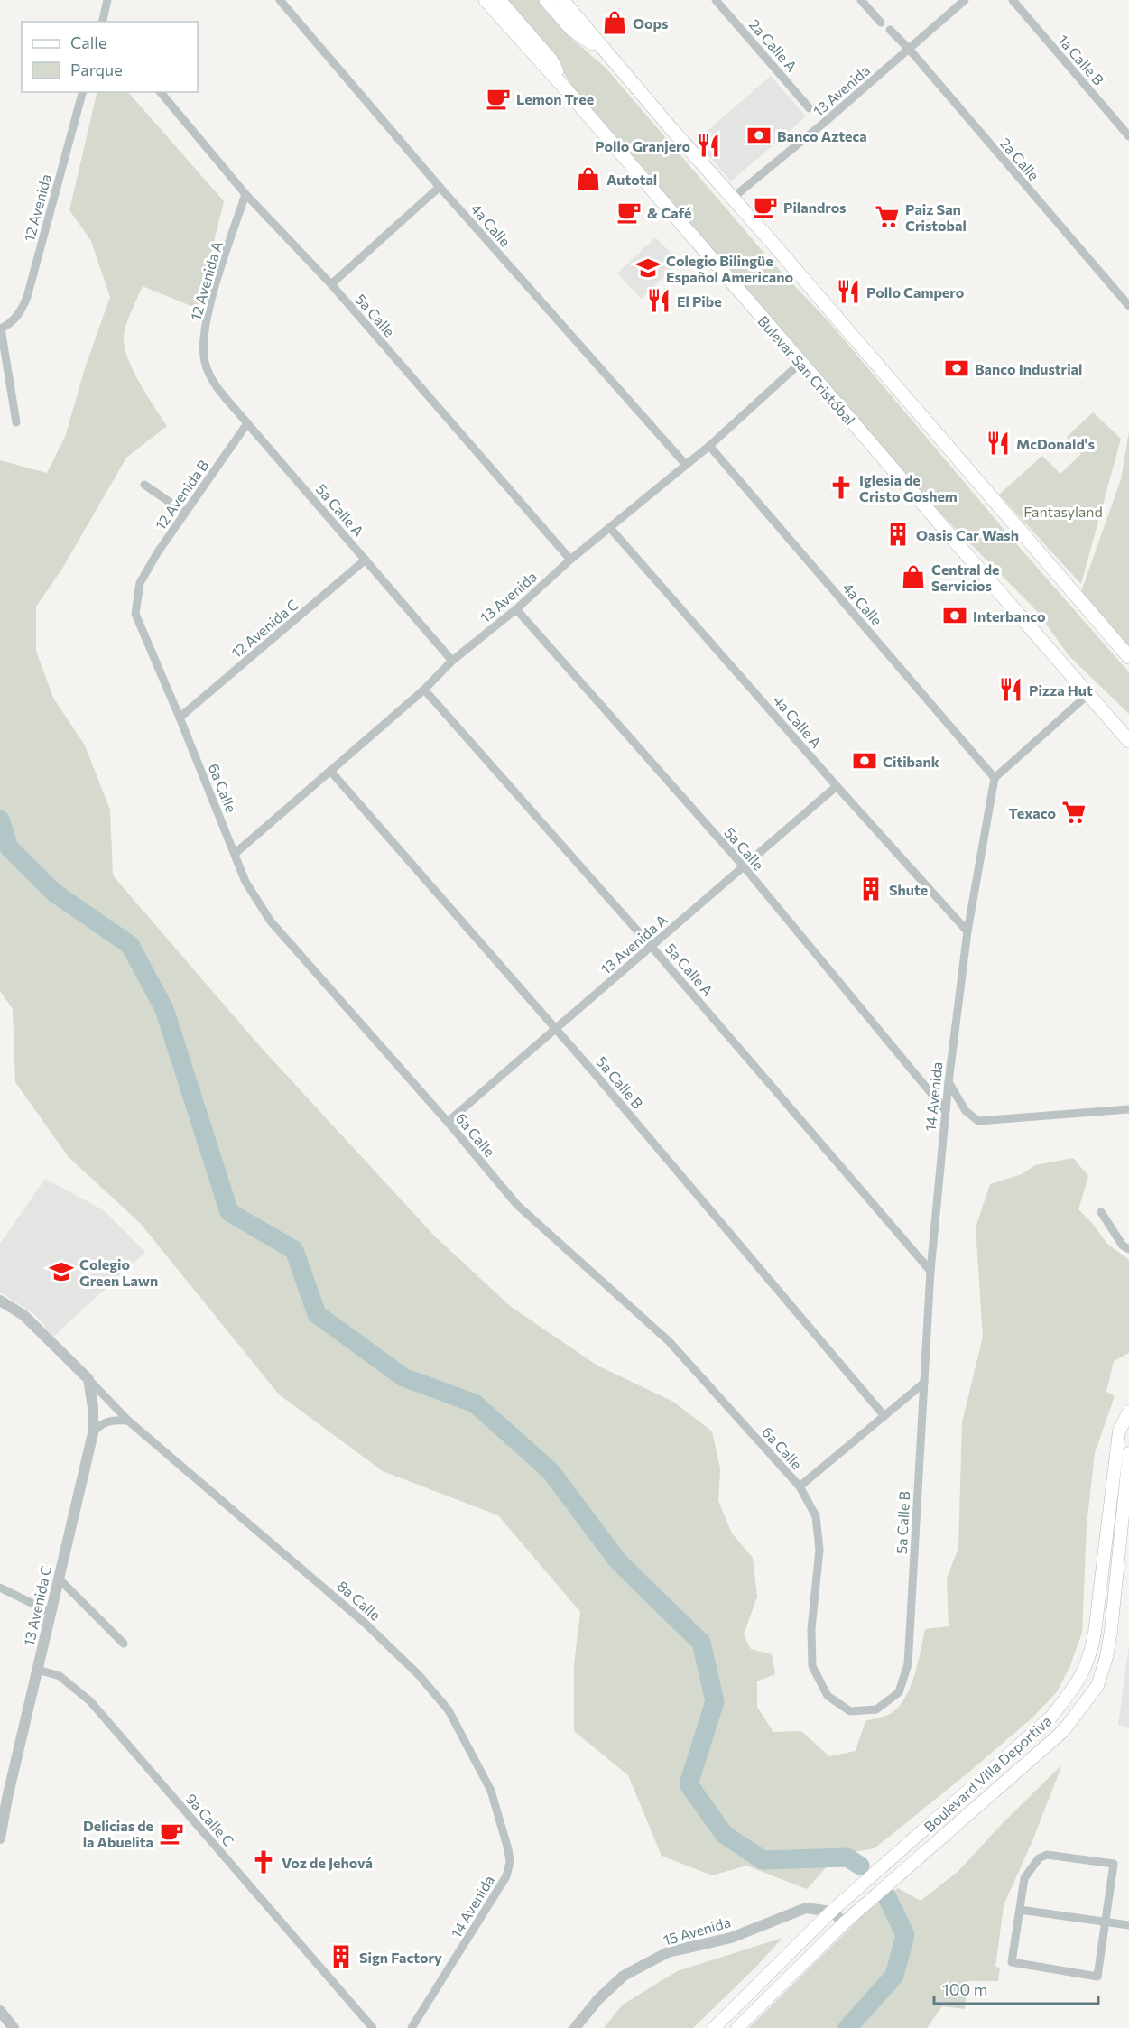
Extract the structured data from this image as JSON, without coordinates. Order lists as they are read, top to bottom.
{
  "streets": {
    "main road": ["Bulevar San Cristóbal", "Boulevard Villa Deportiva"],
    "street": [
      "2a Calle A",
      "1a Calle B",
      "13 Avenida",
      "2a Calle",
      "12 Avenida",
      "4a Calle",
      "12 Avenida A",
      "5a Calle",
      "12 Avenida B",
      "5a Calle A",
      "12 Avenida C",
      "4a Calle A",
      "6a Calle",
      "13 Avenida A",
      "5a Calle B",
      "14 Avenida",
      "8a Calle",
      "13 Avenida C",
      "9a Calle C",
      "15 Avenida"
    ]
  },
  "crossings": [
    ["13 Avenida", "2a Calle"],
    ["13 Avenida", "4a Calle"],
    ["13 Avenida", "5a Calle"],
    ["13 Avenida", "Bulevar San Cristóbal"],
    ["13 Avenida", "5a Calle A"],
    ["13 Avenida", "4a Calle A"],
    ["13 Avenida", "6a Calle"],
    ["13 Avenida", "5a Calle B"],
    ["4a Calle", "14 Avenida"],
    ["12 Avenida A", "5a Calle"],
    ["12 Avenida A", "5a Calle A"],
    ["5a Calle", "13 Avenida A"],
    ["5a Calle", "14 Avenida"],
    ["12 Avenida B", "5a Calle A"],
    ["12 Avenida B", "6a Calle"],
    ["5a Calle A", "12 Avenida C"],
    ["5a Calle A", "13 Avenida A"],
    ["5a Calle A", "14 Avenida"],
    ["12 Avenida C", "6a Calle"],
    ["4a Calle A", "13 Avenida A"],
    ["4a Calle A", "14 Avenida"],
    ["6a Calle", "13 Avenida A"],
    ["6a Calle", "5a Calle B"],
    ["13 Avenida A", "5a Calle B"],
    ["5a Calle B", "14 Avenida"],
    ["14 Avenida", "8a Calle"],
    ["8a Calle", "13 Avenida C"],
    ["13 Avenida C", "9a Calle C"],
    ["Boulevard Villa Deportiva", "15 Avenida"]
  ],
  "parks": ["Fantasyland"],
  "places": {
    "shop": ["Oops", "Autotal", "Central de Servicios"],
    "cafe": [
      "Lemon Tree",
      "Pilandros",
      "& Café",
      "Delicias de la Abuelita"
    ],
    "bank": [
      "Banco Azteca",
      "Banco Industrial",
      "Interbanco",
      "Citibank"
    ],
    "restaurant": [
      "Pollo Granjero",
      "Pollo Campero",
      "El Pibe",
      "McDonald's",
      "Pizza Hut"
    ],
    "supermarket": ["Paiz San Cristobal", "Texaco"],
    "school or university": ["Colegio Bilingüe Español Americano", "Colegio Green Lawn"],
    "church": ["Iglesia de Cristo Goshem", "Voz de Jehová"],
    "building": ["Oasis Car Wash", "Shute", "Sign Factory"]
  },
  "legend": ["Calle", "Parque"],
  "scale_bar": "100 m"
}
